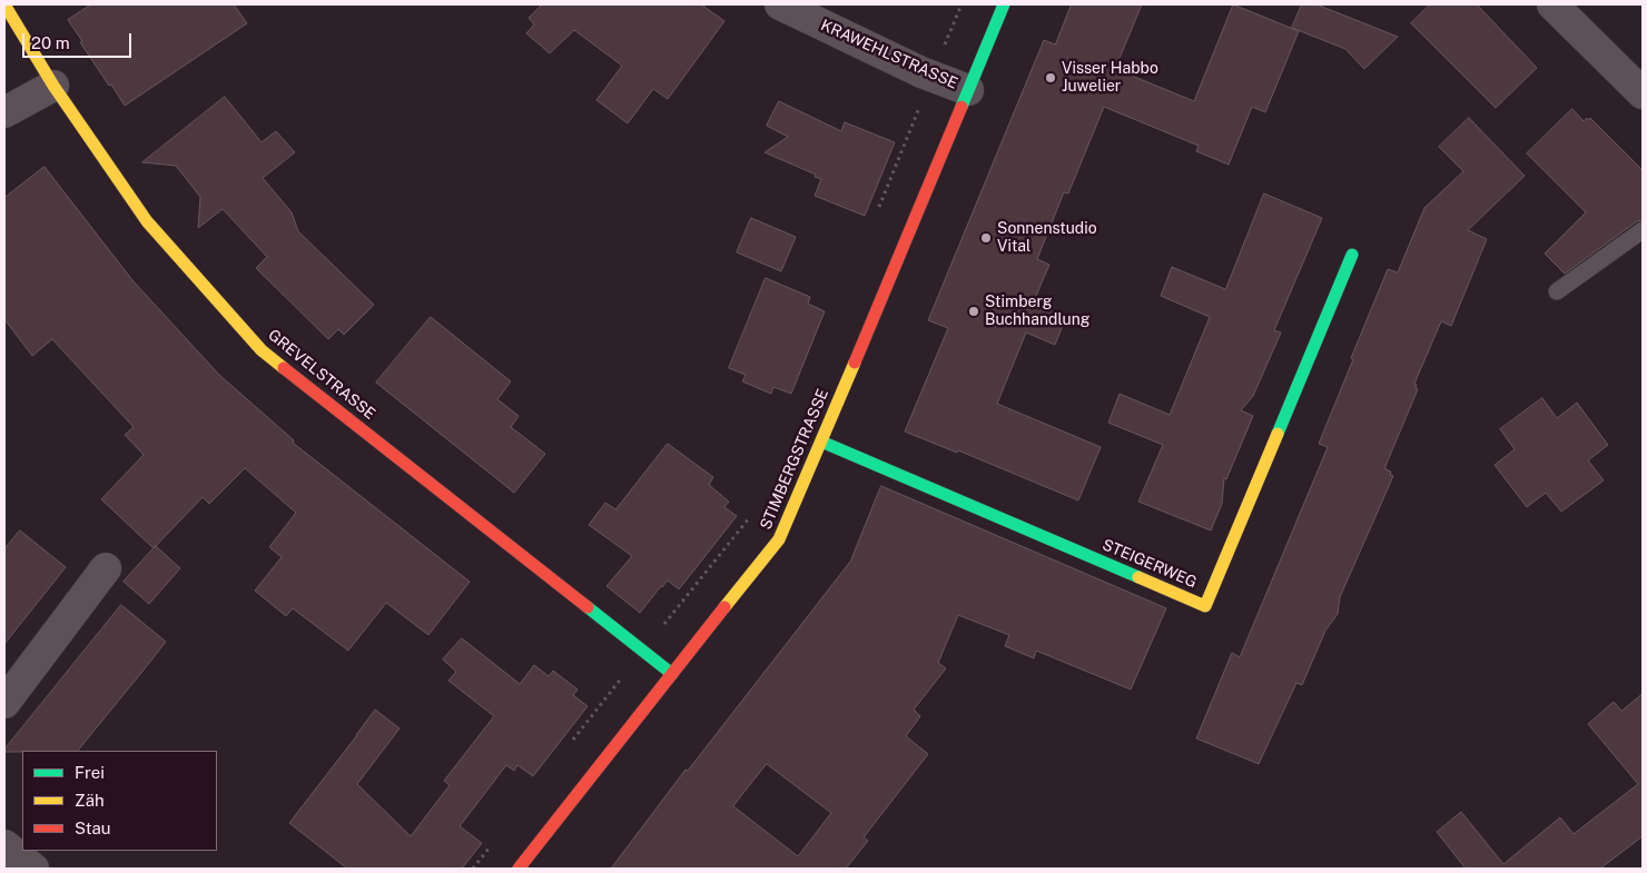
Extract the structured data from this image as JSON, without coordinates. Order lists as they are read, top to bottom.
{
  "streets": {
    "street": [
      "KRAWEHLSTRASSE",
      "GREVELSTRASSE",
      "STIMBERGSTRASSE",
      "STEIGERWEG"
    ]
  },
  "crossings": [
    ["KRAWEHLSTRASSE", "STIMBERGSTRASSE"],
    ["GREVELSTRASSE", "STIMBERGSTRASSE"],
    ["STIMBERGSTRASSE", "STEIGERWEG"]
  ],
  "places": ["Visser Habbo Juwelier", "Sonnenstudio Vital", "Stimberg Buchhandlung"],
  "legend": ["Frei", "Zäh", "Stau"],
  "scale_bar": "20 m"
}
